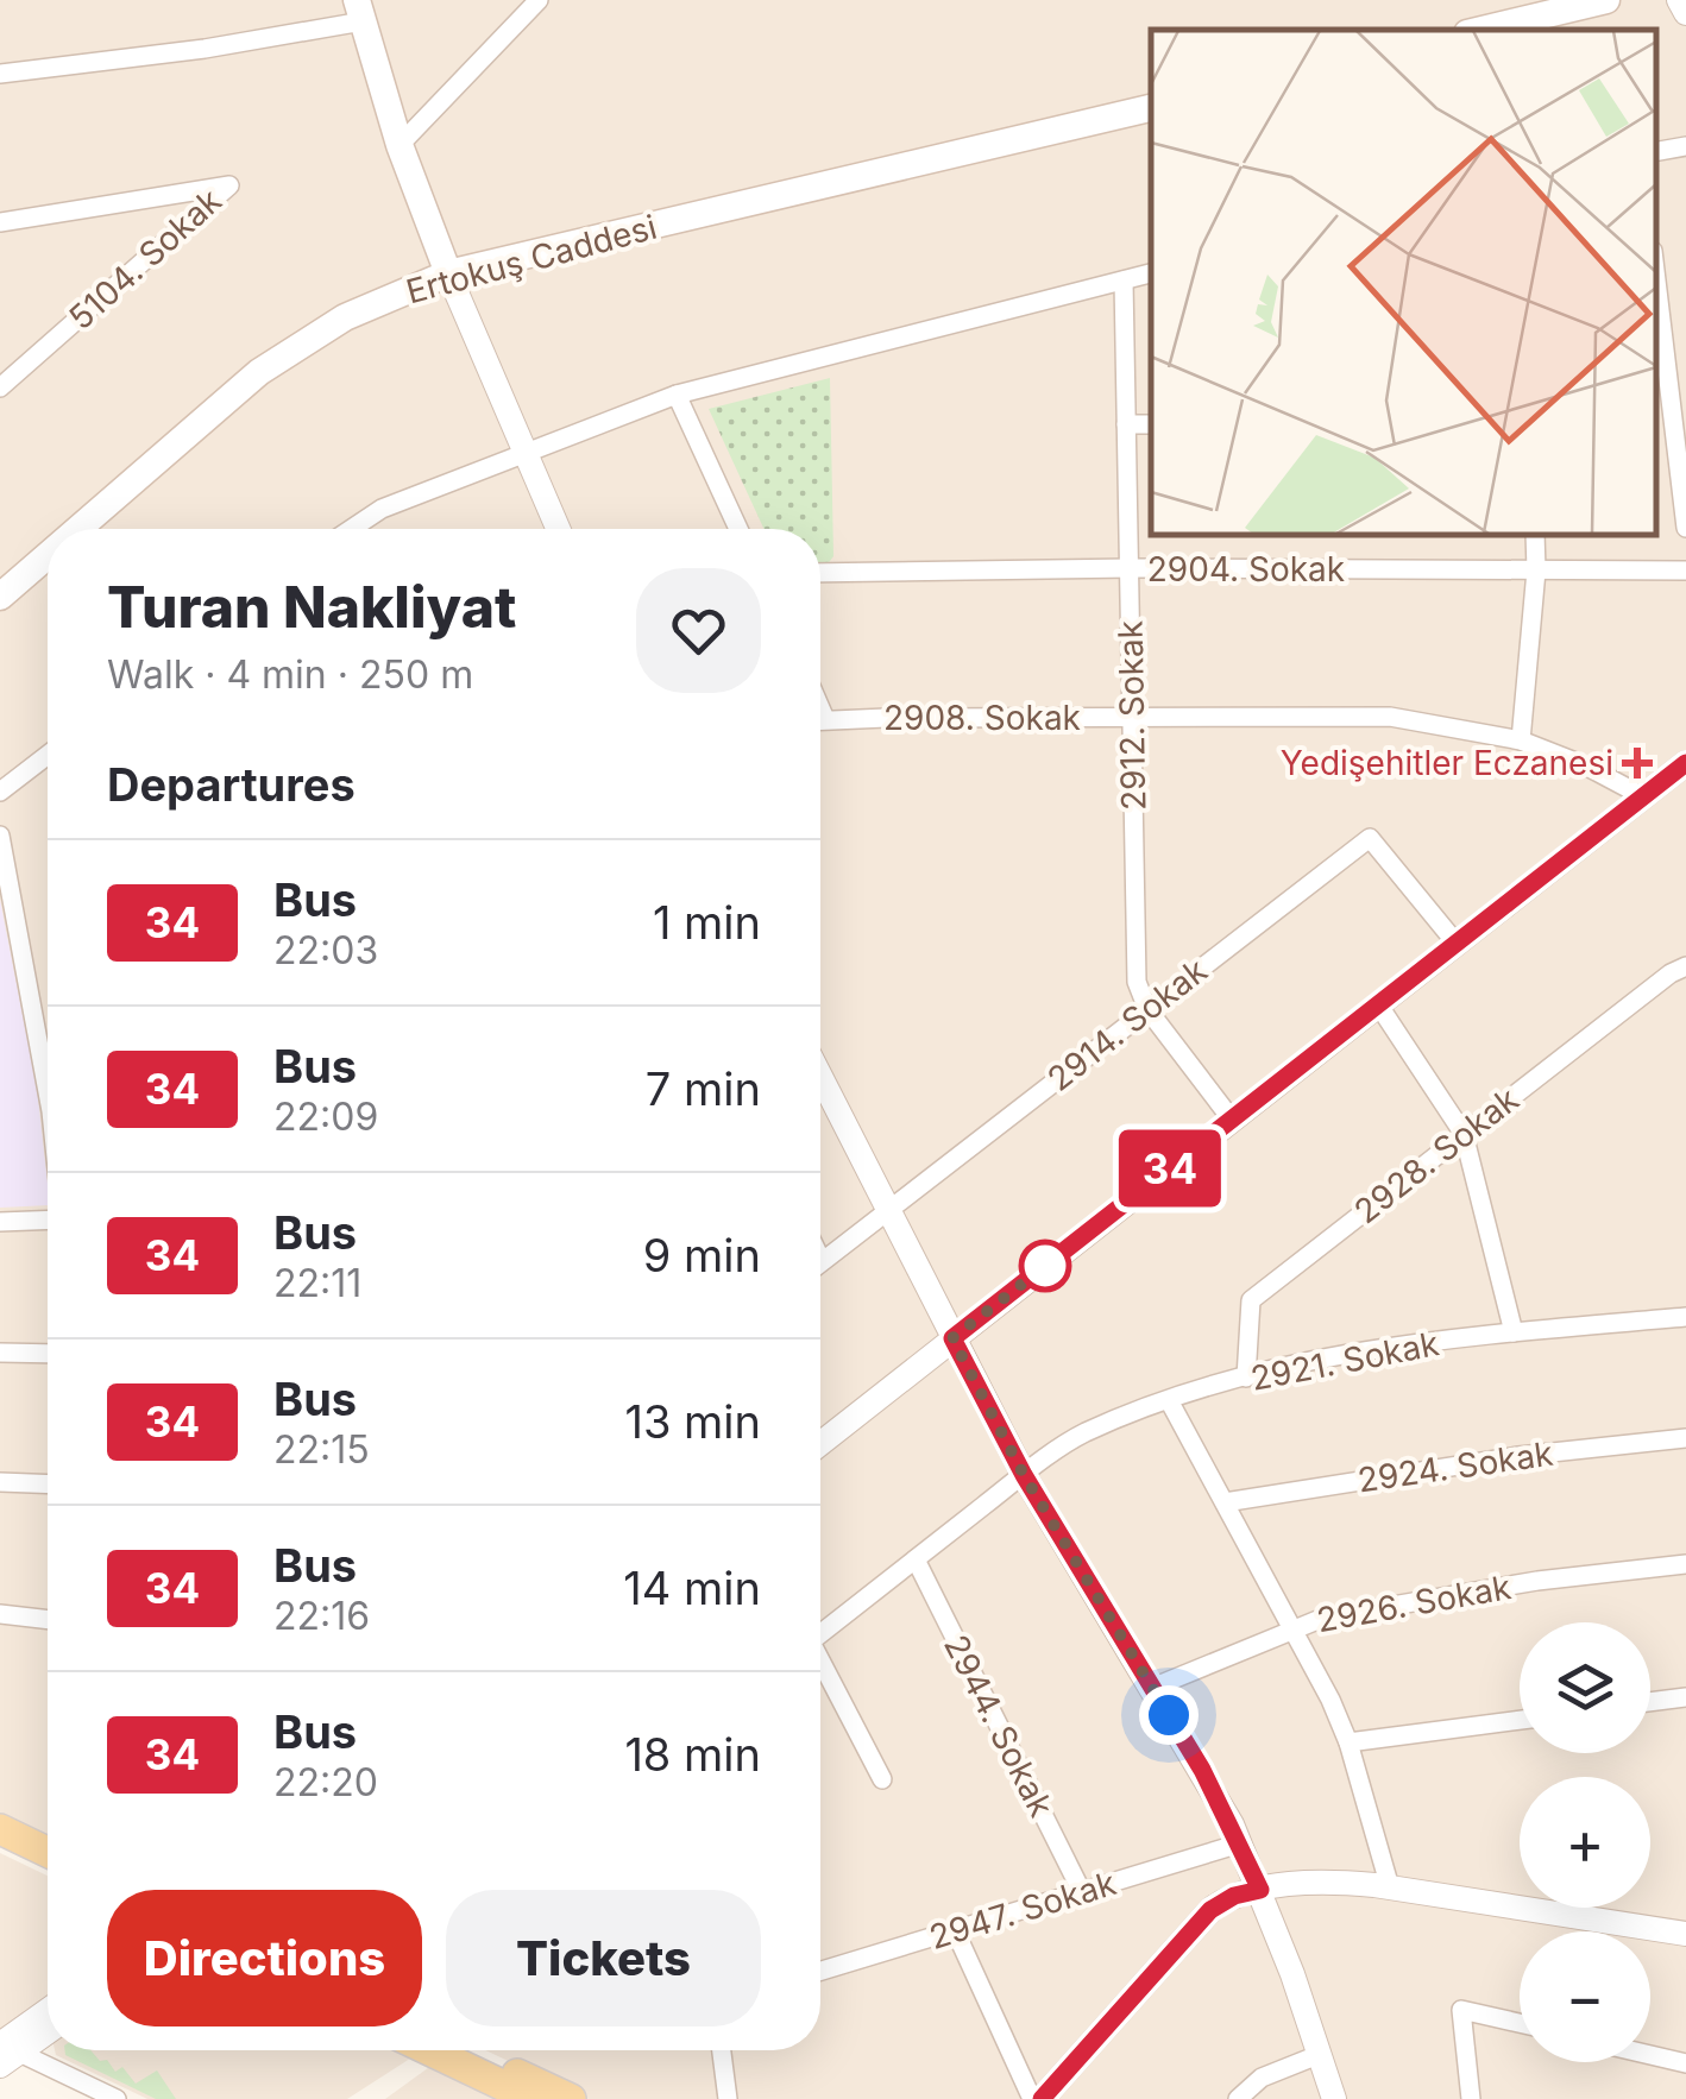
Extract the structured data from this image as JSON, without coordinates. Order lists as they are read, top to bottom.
{
  "streets": {
    "main road": ["Ertokuş Caddesi"],
    "street": [
      "5104. Sokak",
      "2904. Sokak",
      "2912. Sokak",
      "2908. Sokak",
      "2914. Sokak",
      "2928. Sokak",
      "2921. Sokak",
      "2924. Sokak",
      "2926. Sokak",
      "2944. Sokak",
      "2947. Sokak"
    ]
  },
  "crossings": [
    ["2904. Sokak", "2912. Sokak"],
    ["2912. Sokak", "2908. Sokak"],
    ["2912. Sokak", "2914. Sokak"],
    ["2928. Sokak", "2921. Sokak"],
    ["2921. Sokak", "2944. Sokak"],
    ["2944. Sokak", "2947. Sokak"]
  ],
  "places": {
    "health": ["Yedişehitler Eczanesi"]
  },
  "lines": ["bus line 34"],
  "page": {
    "on_map": "34",
    "heading": [
      ["Turan Nakliyat", "Walk · 4 min · 250 m"],
      "Departures"
    ],
    "list": [
      {
        "mark": "34",
        "name": "Bus",
        "note": "22:03",
        "value": "1 min"
      },
      {
        "mark": "34",
        "name": "Bus",
        "note": "22:09",
        "value": "7 min"
      },
      {
        "mark": "34",
        "name": "Bus",
        "note": "22:11",
        "value": "9 min"
      },
      {
        "mark": "34",
        "name": "Bus",
        "note": "22:15",
        "value": "13 min"
      },
      {
        "mark": "34",
        "name": "Bus",
        "note": "22:16",
        "value": "14 min"
      },
      {
        "mark": "34",
        "name": "Bus",
        "note": "22:20",
        "value": "18 min"
      }
    ],
    "map_buttons": ["+", "−"],
    "buttons": ["Directions", "Tickets"]
  }
}
